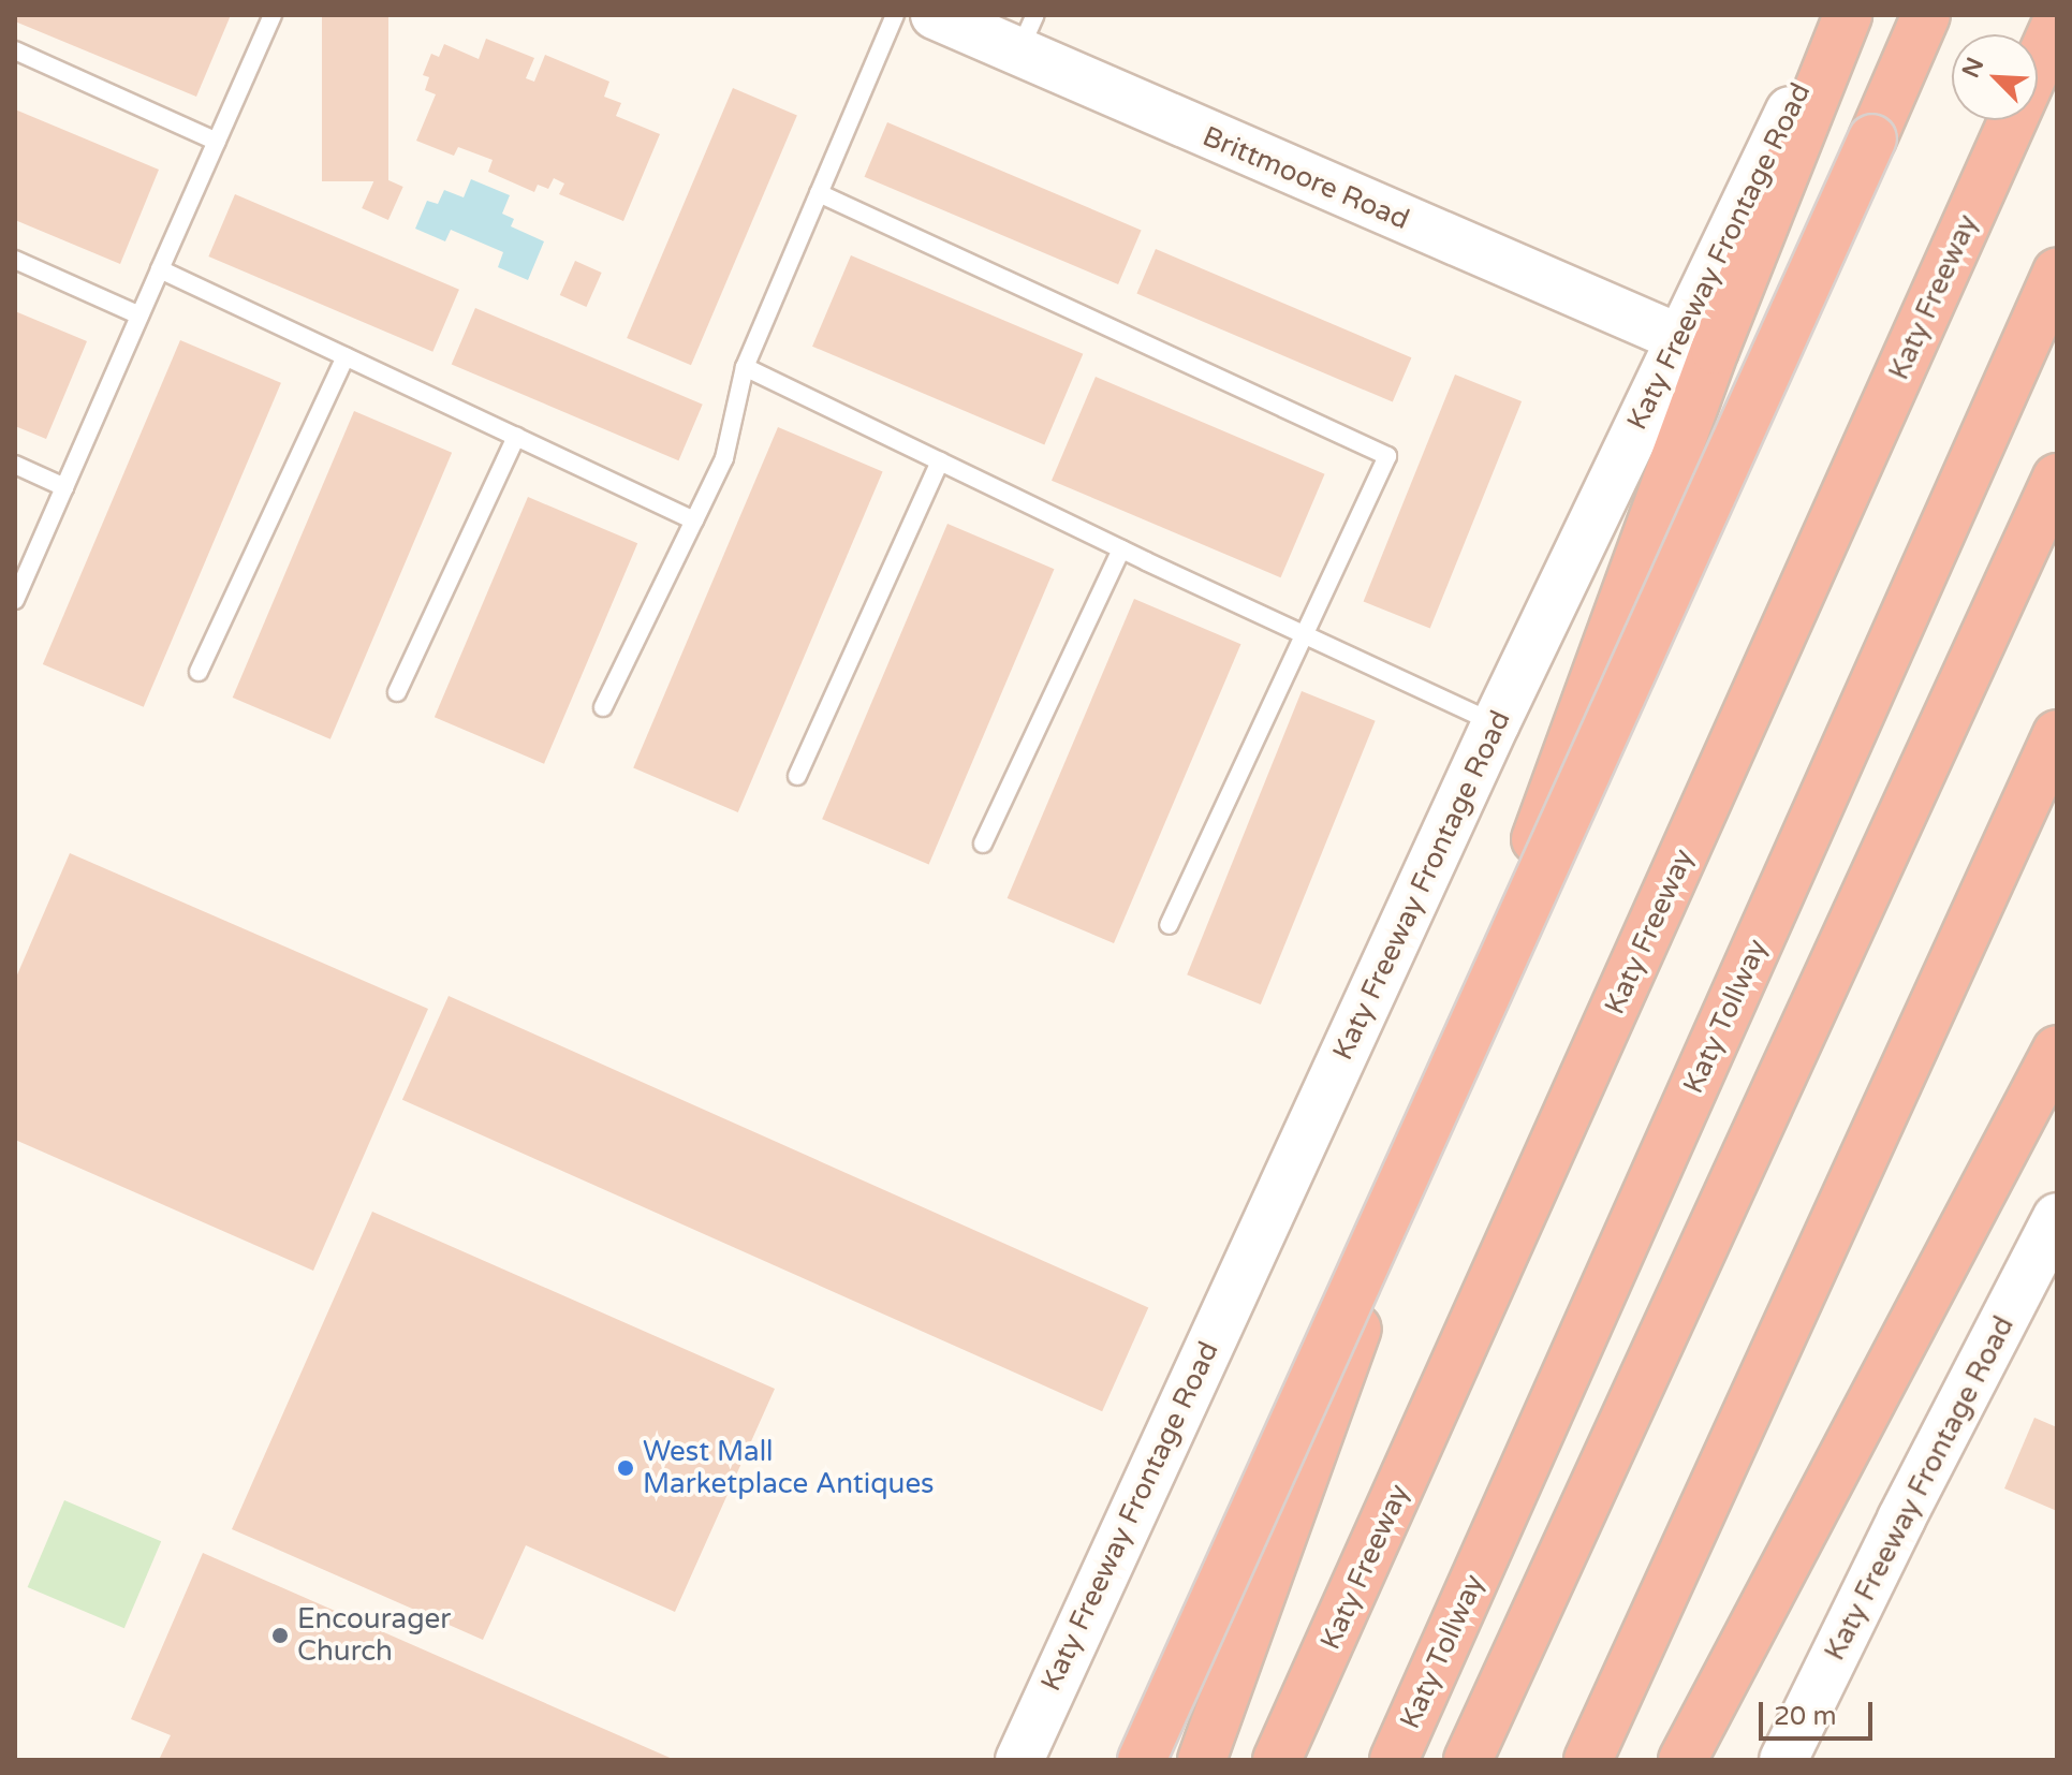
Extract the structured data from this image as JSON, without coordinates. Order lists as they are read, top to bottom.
{
  "streets": {
    "highway": ["Katy Freeway", "Katy Tollway"],
    "main road": ["Brittmoore Road", "Katy Freeway Frontage Road"]
  },
  "crossings": [
    ["Brittmoore Road", "Katy Freeway Frontage Road"]
  ],
  "places": ["West Mall Marketplace Antiques", "Encourager Church"],
  "scale_bar": "20 m",
  "north": "top left"
}
